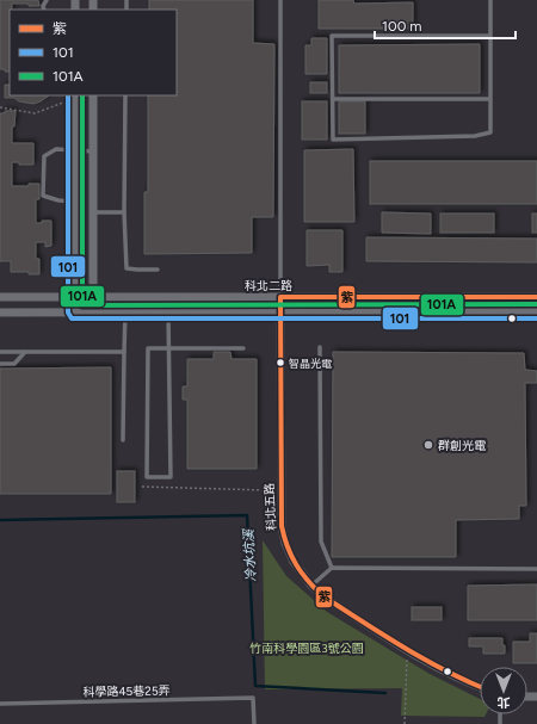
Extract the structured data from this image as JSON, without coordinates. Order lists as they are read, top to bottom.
{
  "streets": {
    "street": ["科北二路", "科北五路"],
    "lane": ["科學路45巷25弄"]
  },
  "crossings": [
    ["科北二路", "科北五路"]
  ],
  "water": ["冷水坑溪"],
  "parks": ["竹南科學園區3號公園"],
  "places": ["智晶光電", "群創光電"],
  "lines": ["transit line 101", "transit line 101A", "transit line 紫"],
  "legend": ["紫", "101", "101A"],
  "scale_bar": "100 m",
  "north": "bottom"
}
